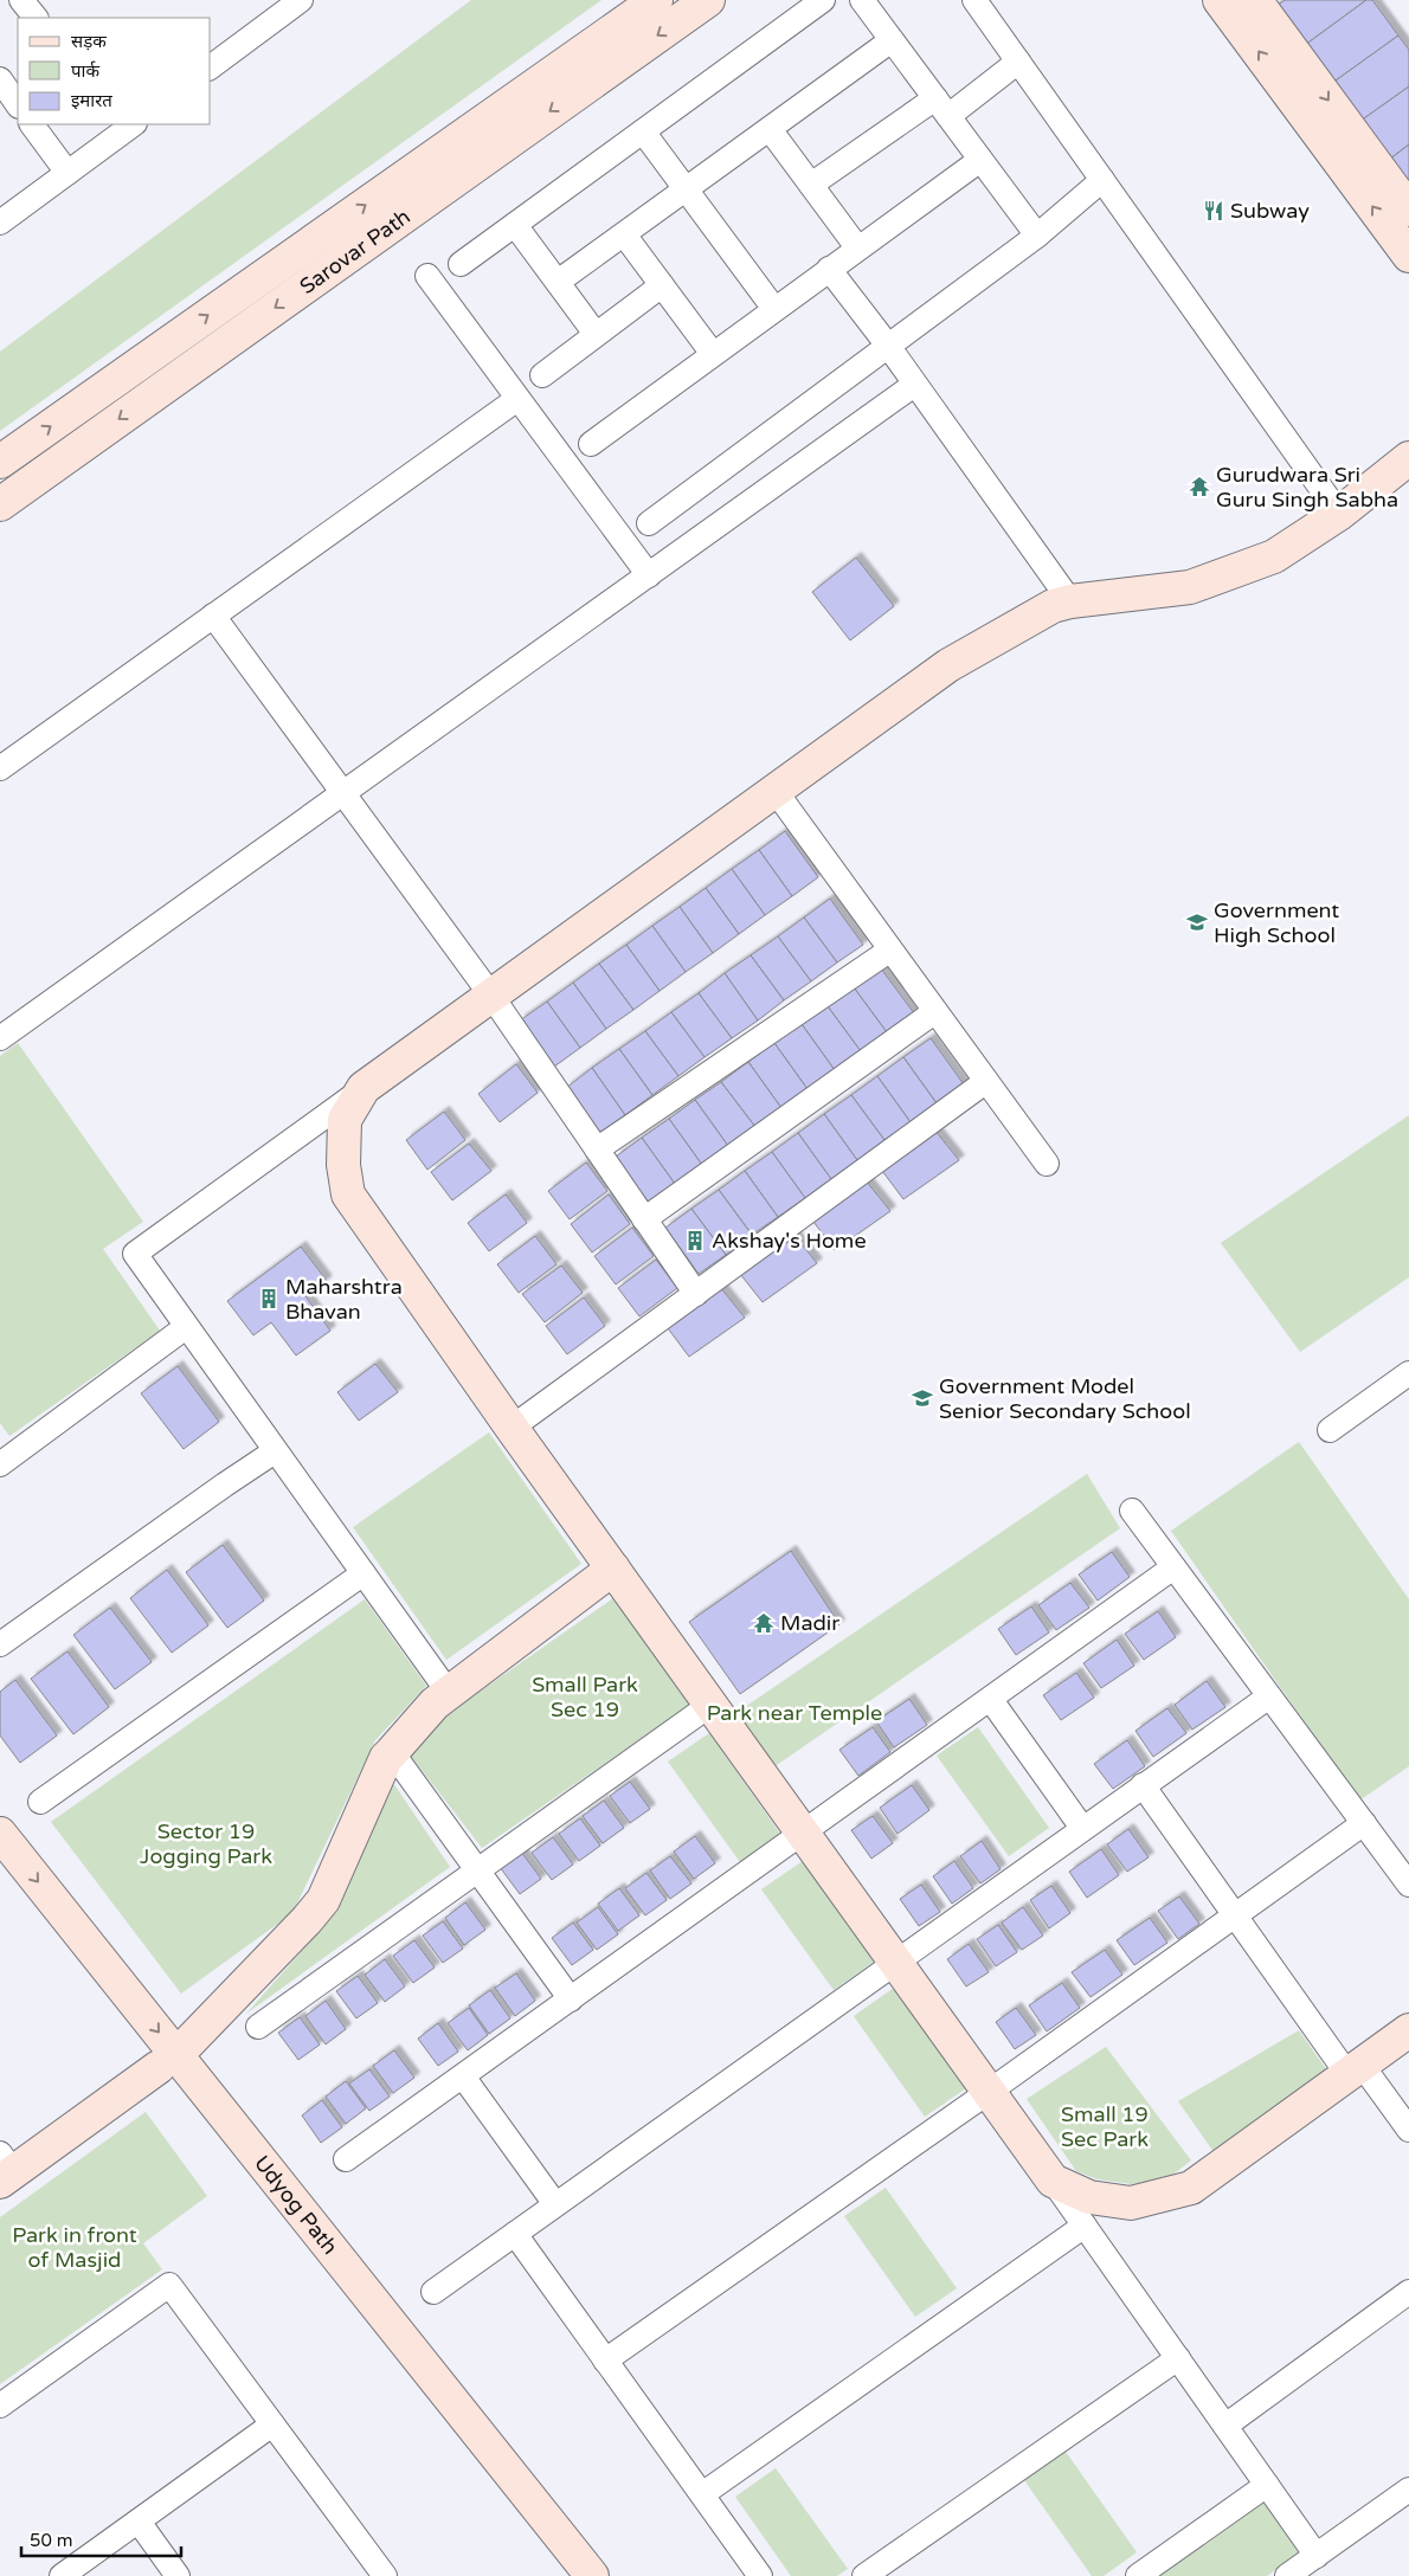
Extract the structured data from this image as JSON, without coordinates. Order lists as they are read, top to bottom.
{
  "streets": {
    "street": ["Sarovar Path", "Udyog Path"]
  },
  "parks": [
    "Small Park Sec 19",
    "Park near Temple",
    "Sector 19 Jogging Park",
    "Small 19 Sec Park",
    "Park in front of Masjid"
  ],
  "places": {
    "restaurant": ["Subway"],
    "temple": ["Gurudwara Sri Guru Singh Sabha", "Madir"],
    "school or university": ["Government High School", "Government Model Senior Secondary School"],
    "building": ["Akshay's Home", "Maharshtra Bhavan"]
  },
  "legend": ["सड़क", "पार्क", "इमारत"],
  "scale_bar": "50 m"
}
